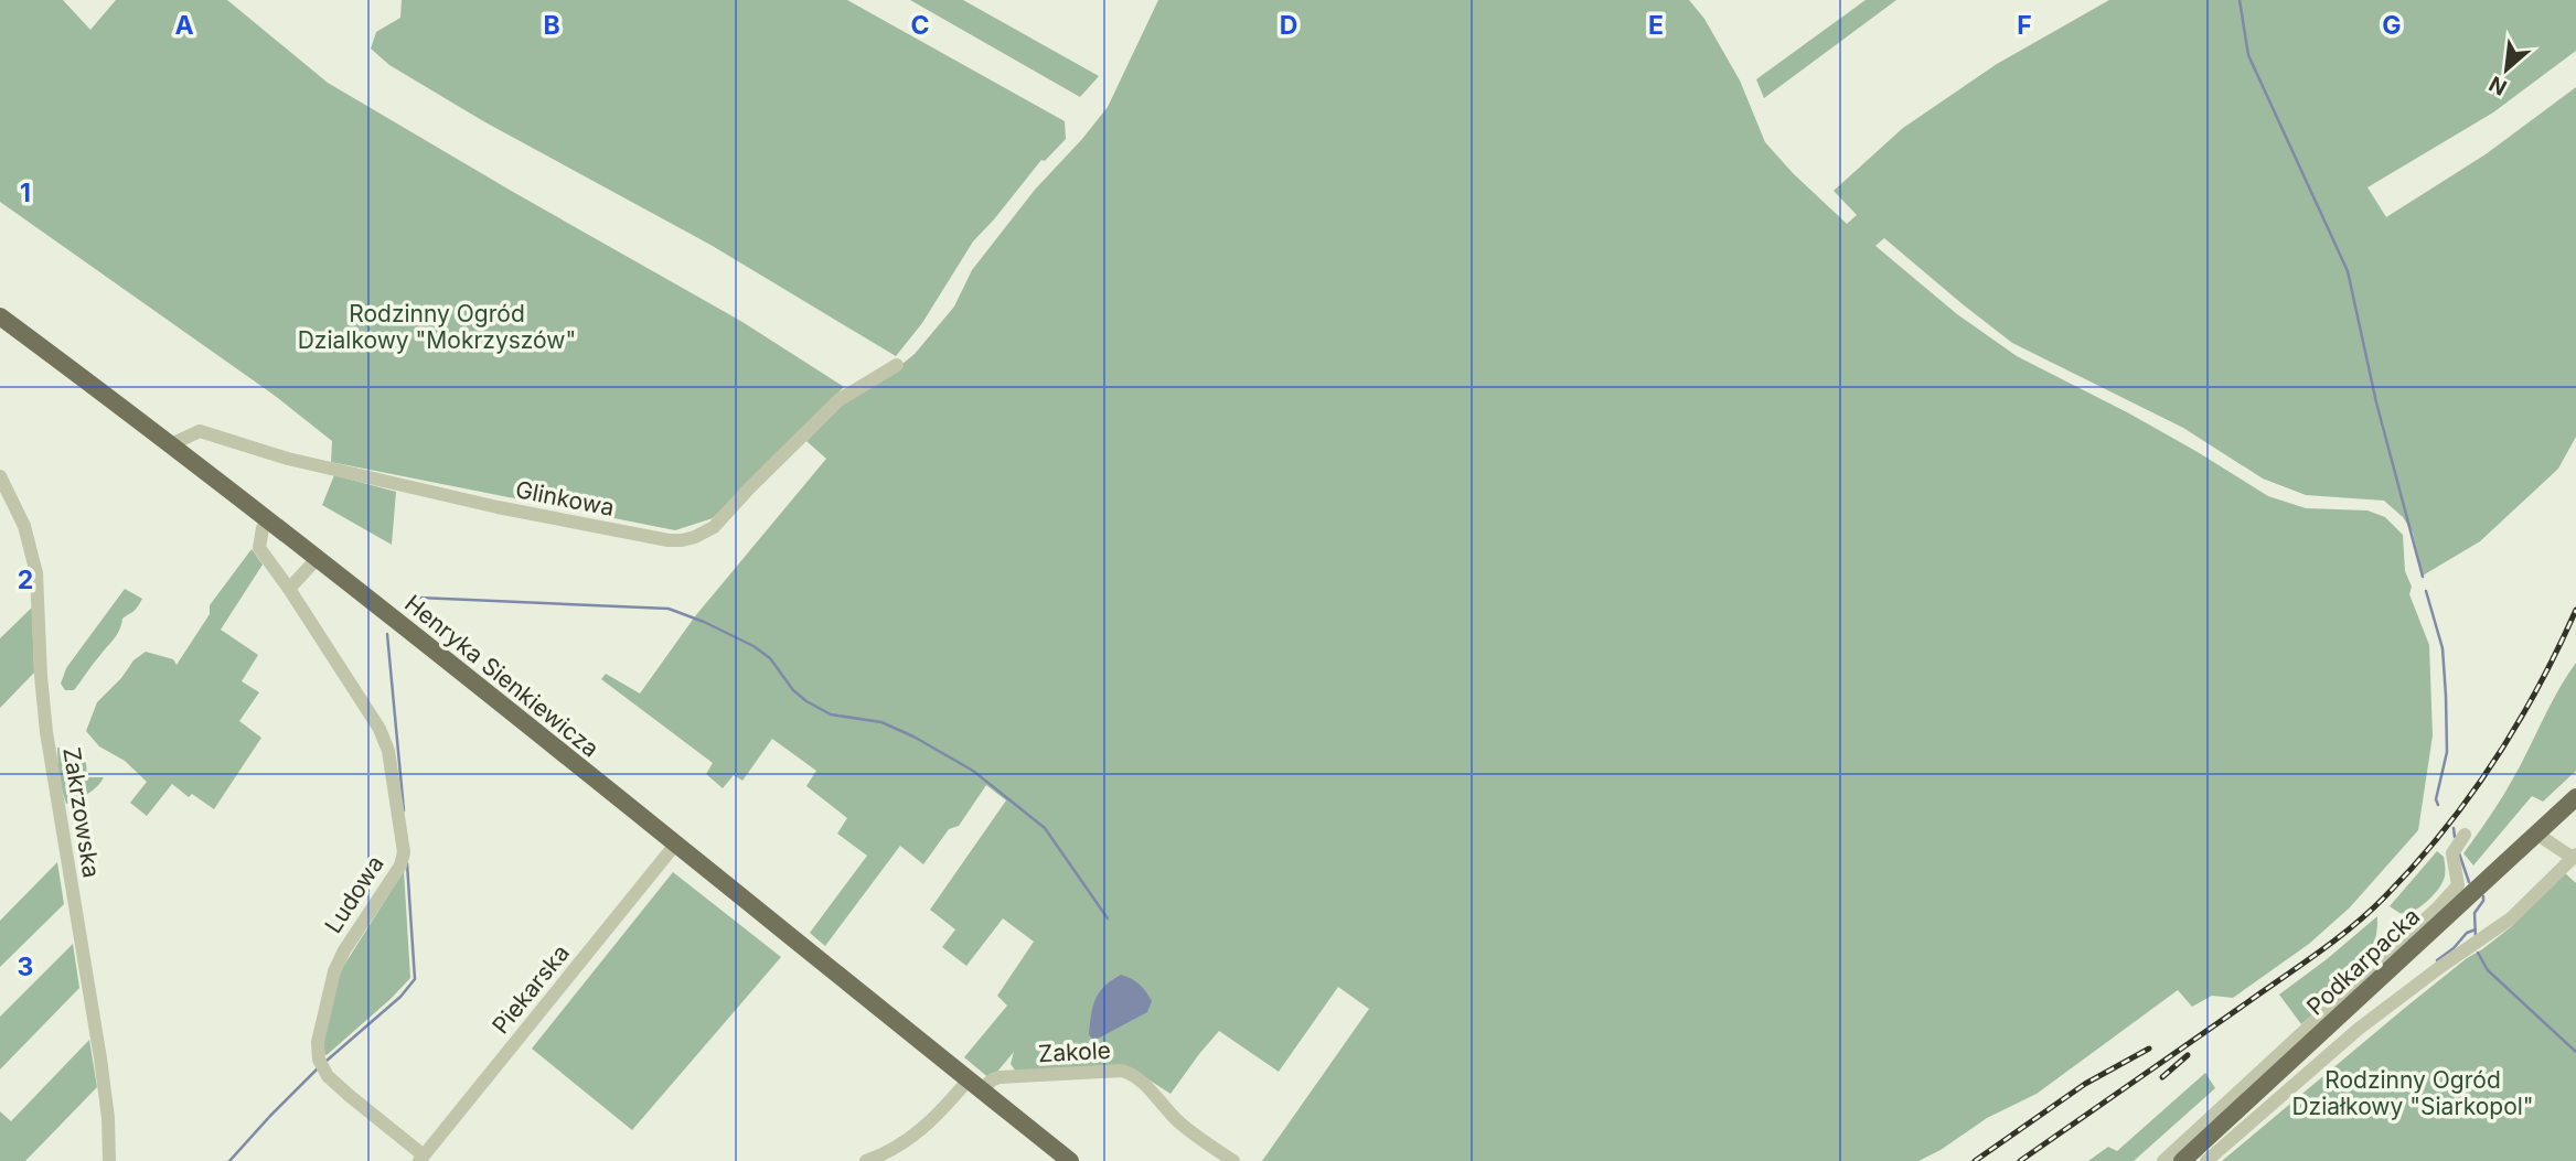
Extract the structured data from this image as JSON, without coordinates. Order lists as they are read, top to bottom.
{
  "streets": {
    "main road": ["Henryka Sienkiewicza", "Podkarpacka"],
    "street": [
      "Glinkowa",
      "Zakrzowska",
      "Ludowa",
      "Piekarska",
      "Zakole"
    ]
  },
  "crossings": [
    ["Glinkowa", "Henryka Sienkiewicza"],
    ["Henryka Sienkiewicza", "Ludowa"],
    ["Henryka Sienkiewicza", "Piekarska"],
    ["Henryka Sienkiewicza", "Zakole"],
    ["Ludowa", "Piekarska"]
  ],
  "parks": ["Rodzinny Ogród Dzialkowy \"Mokrzyszów\"", "Rodzinny Ogród Działkowy \"Siarkopol\""],
  "north": "bottom left",
  "grid": {
    "columns": [
      "A",
      "B",
      "C",
      "D",
      "E",
      "F",
      "G"
    ],
    "rows": ["1", "2", "3"]
  }
}
